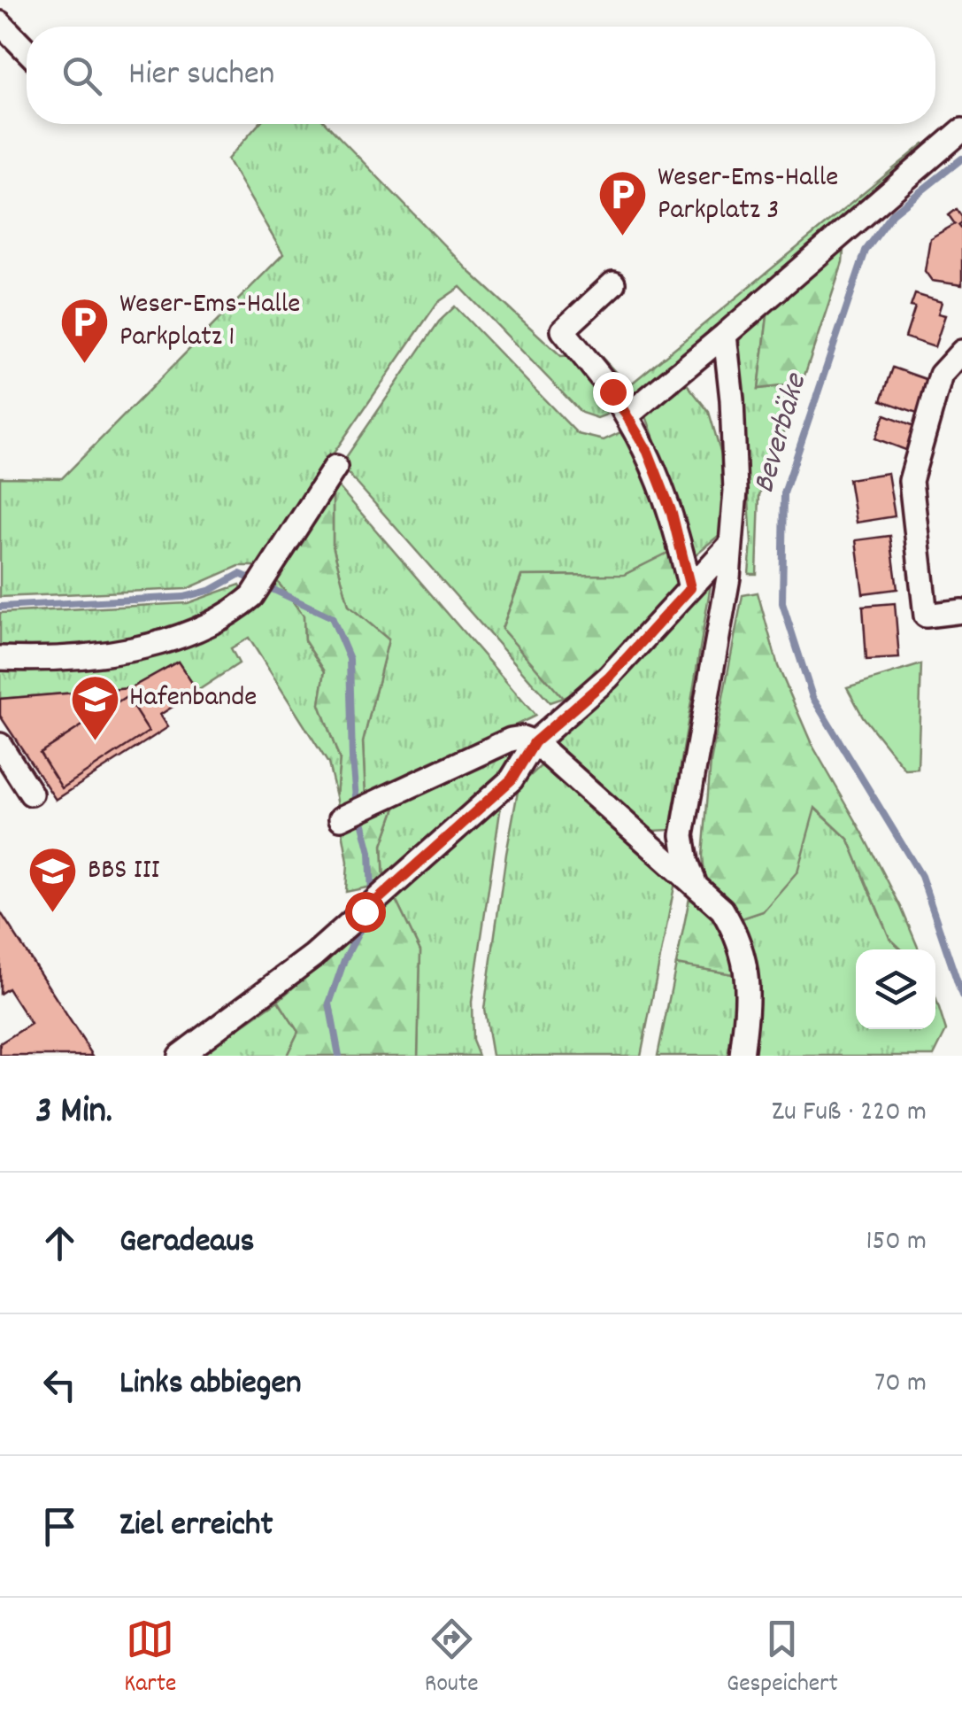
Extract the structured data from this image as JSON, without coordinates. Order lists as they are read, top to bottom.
{
  "water": ["Beverbäke"],
  "places": {
    "parking": ["Weser-Ems-Halle Parkplatz 3", "Weser-Ems-Halle Parkplatz 1"],
    "school or university": ["Hafenbande", "BBS III"]
  },
  "page": {
    "search": "Hier suchen",
    "heading": ["3 Min.", "Zu Fuß · 220 m"],
    "list": [
      ["Geradeaus", "150 m"],
      ["Links abbiegen", "70 m"],
      "Ziel erreicht"
    ],
    "nav": ["Karte", "Route", "Gespeichert"]
  }
}
